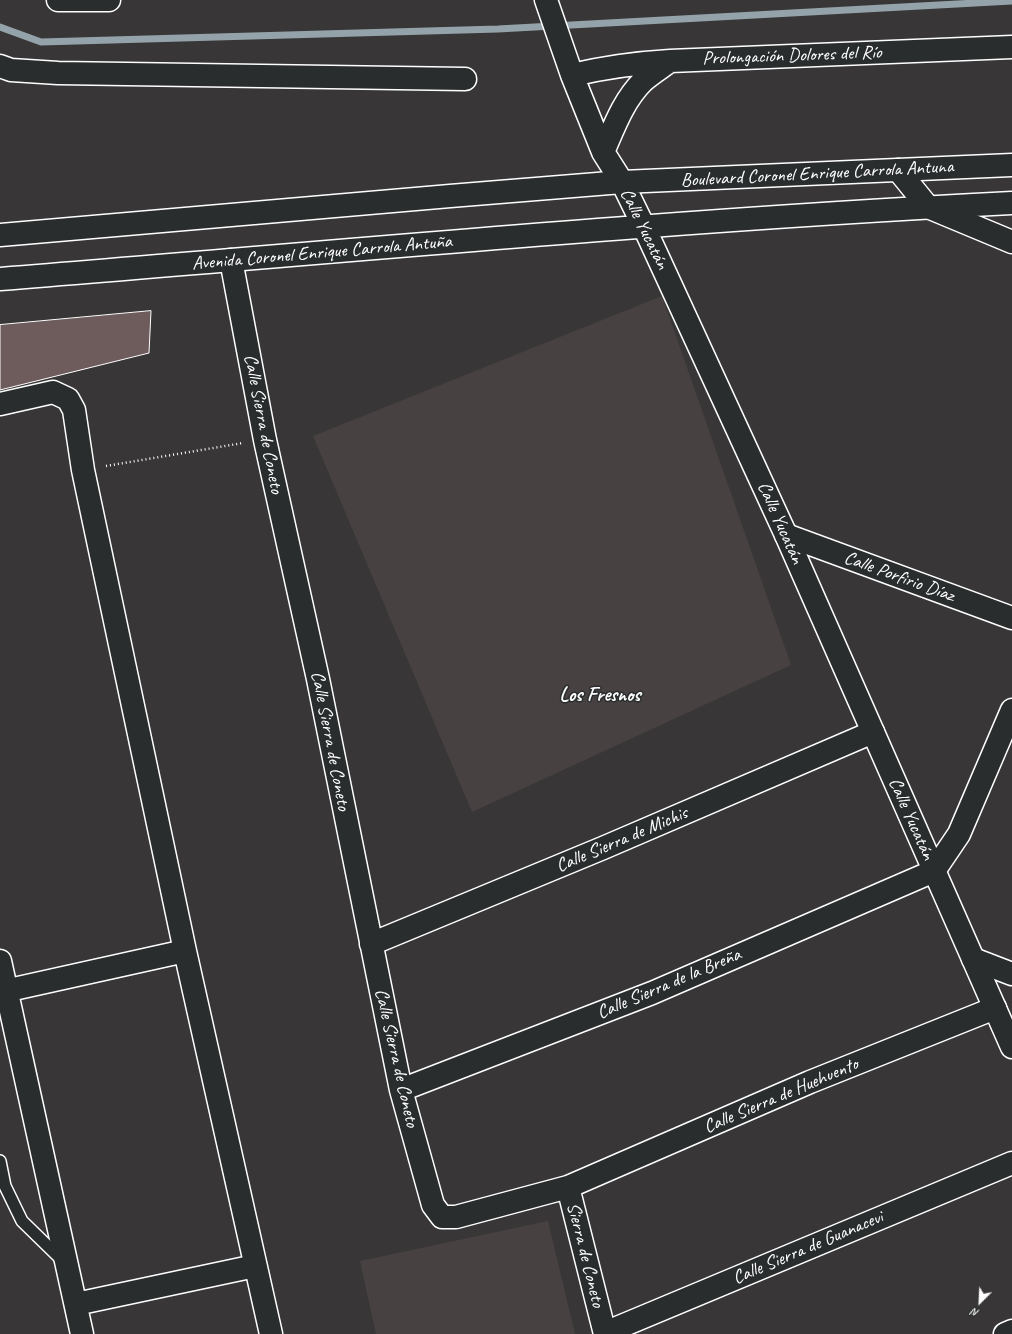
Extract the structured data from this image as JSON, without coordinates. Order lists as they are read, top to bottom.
{
  "streets": {
    "street": [
      "Prolongación Dolores del Río",
      "Boulevard Coronel Enrique Carrola Antuna",
      "Calle Yucatán",
      "Avenida Coronel Enrique Carrola Antuña",
      "Calle Sierra de Coneto",
      "Calle Porfirio Díaz",
      "Calle Sierra de Michis",
      "Calle Sierra de la Breña",
      "Calle Sierra de Huehuento",
      "Calle Sierra de Guanacevi",
      "Sierra de Coneto"
    ]
  },
  "crossings": [
    ["Prolongación Dolores del Río", "Calle Yucatán"],
    ["Boulevard Coronel Enrique Carrola Antuna", "Calle Yucatán"],
    ["Boulevard Coronel Enrique Carrola Antuna", "Avenida Coronel Enrique Carrola Antuña"],
    ["Calle Yucatán", "Avenida Coronel Enrique Carrola Antuña"],
    ["Calle Yucatán", "Calle Porfirio Díaz"],
    ["Calle Yucatán", "Calle Sierra de Michis"],
    ["Calle Yucatán", "Calle Sierra de la Breña"],
    ["Calle Yucatán", "Calle Sierra de Huehuento"],
    ["Avenida Coronel Enrique Carrola Antuña", "Calle Sierra de Coneto"],
    ["Calle Sierra de Coneto", "Calle Sierra de Michis"],
    ["Calle Sierra de Coneto", "Calle Sierra de la Breña"],
    ["Calle Sierra de Coneto", "Sierra de Coneto"],
    ["Calle Sierra de Huehuento", "Sierra de Coneto"],
    ["Calle Sierra de Guanacevi", "Sierra de Coneto"]
  ],
  "districts": ["Los Fresnos"],
  "north": "bottom left"
}
